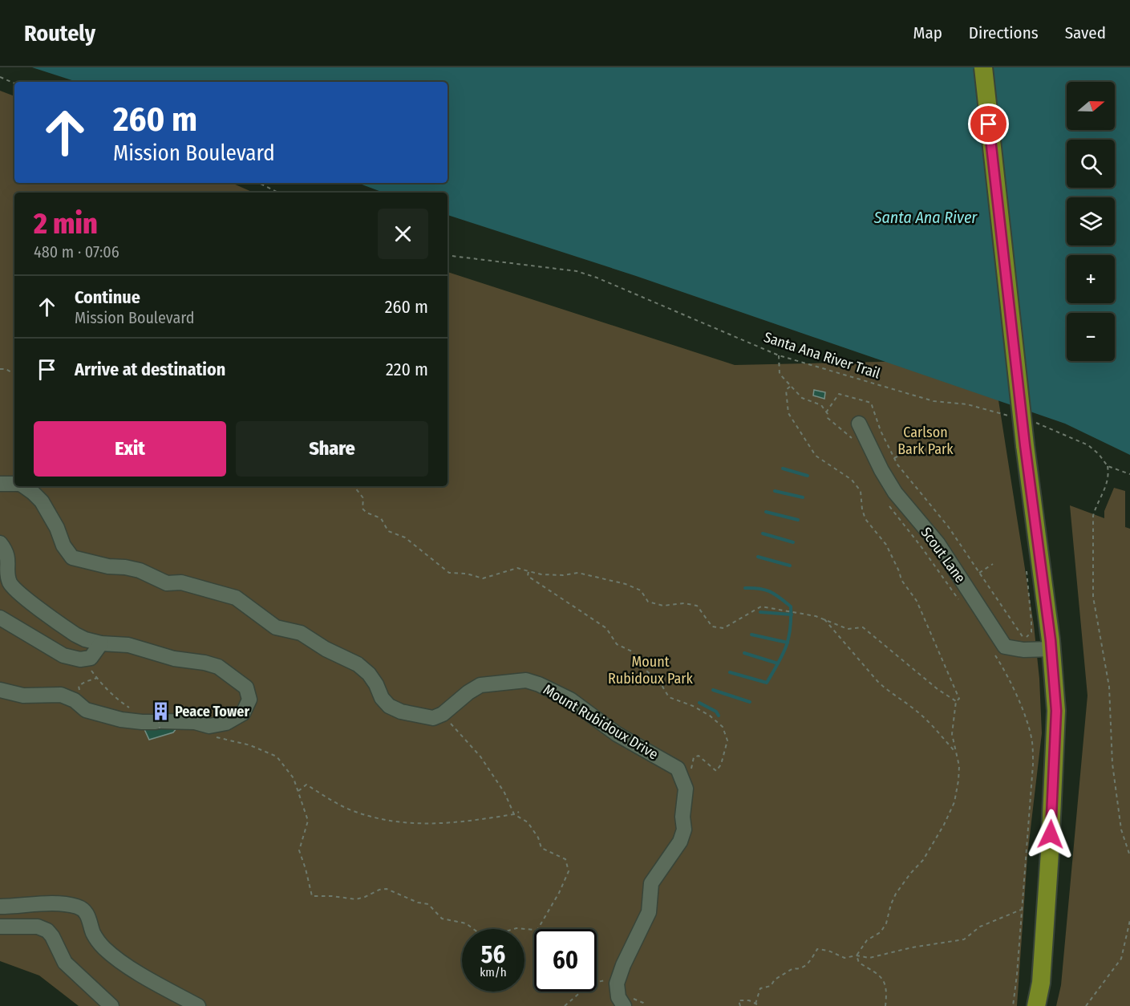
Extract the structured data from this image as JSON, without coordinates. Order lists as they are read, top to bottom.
{
  "streets": {
    "street": ["Scout Lane", "Mount Rubidoux Drive"],
    "path": ["Santa Ana River Trail"]
  },
  "water": ["Santa Ana River"],
  "parks": ["Carlson Bark Park", "Mount Rubidoux Park"],
  "places": {
    "building": ["Peace Tower"]
  },
  "north": "right",
  "page": {
    "header": "Routely",
    "nav": ["Map", "Directions", "Saved"],
    "map_buttons": ["+", "−"],
    "turn": ["260 m", "Mission Boulevard"],
    "heading": ["2 min", "480 m · 07:06"],
    "list": [
      {
        "name": "Continue",
        "note": "Mission Boulevard",
        "value": "260 m"
      },
      {
        "name": "Arrive at destination",
        "value": "220 m"
      }
    ],
    "buttons": ["Exit", "Share"],
    "speed": "56 km/h",
    "limit": "60"
  }
}
